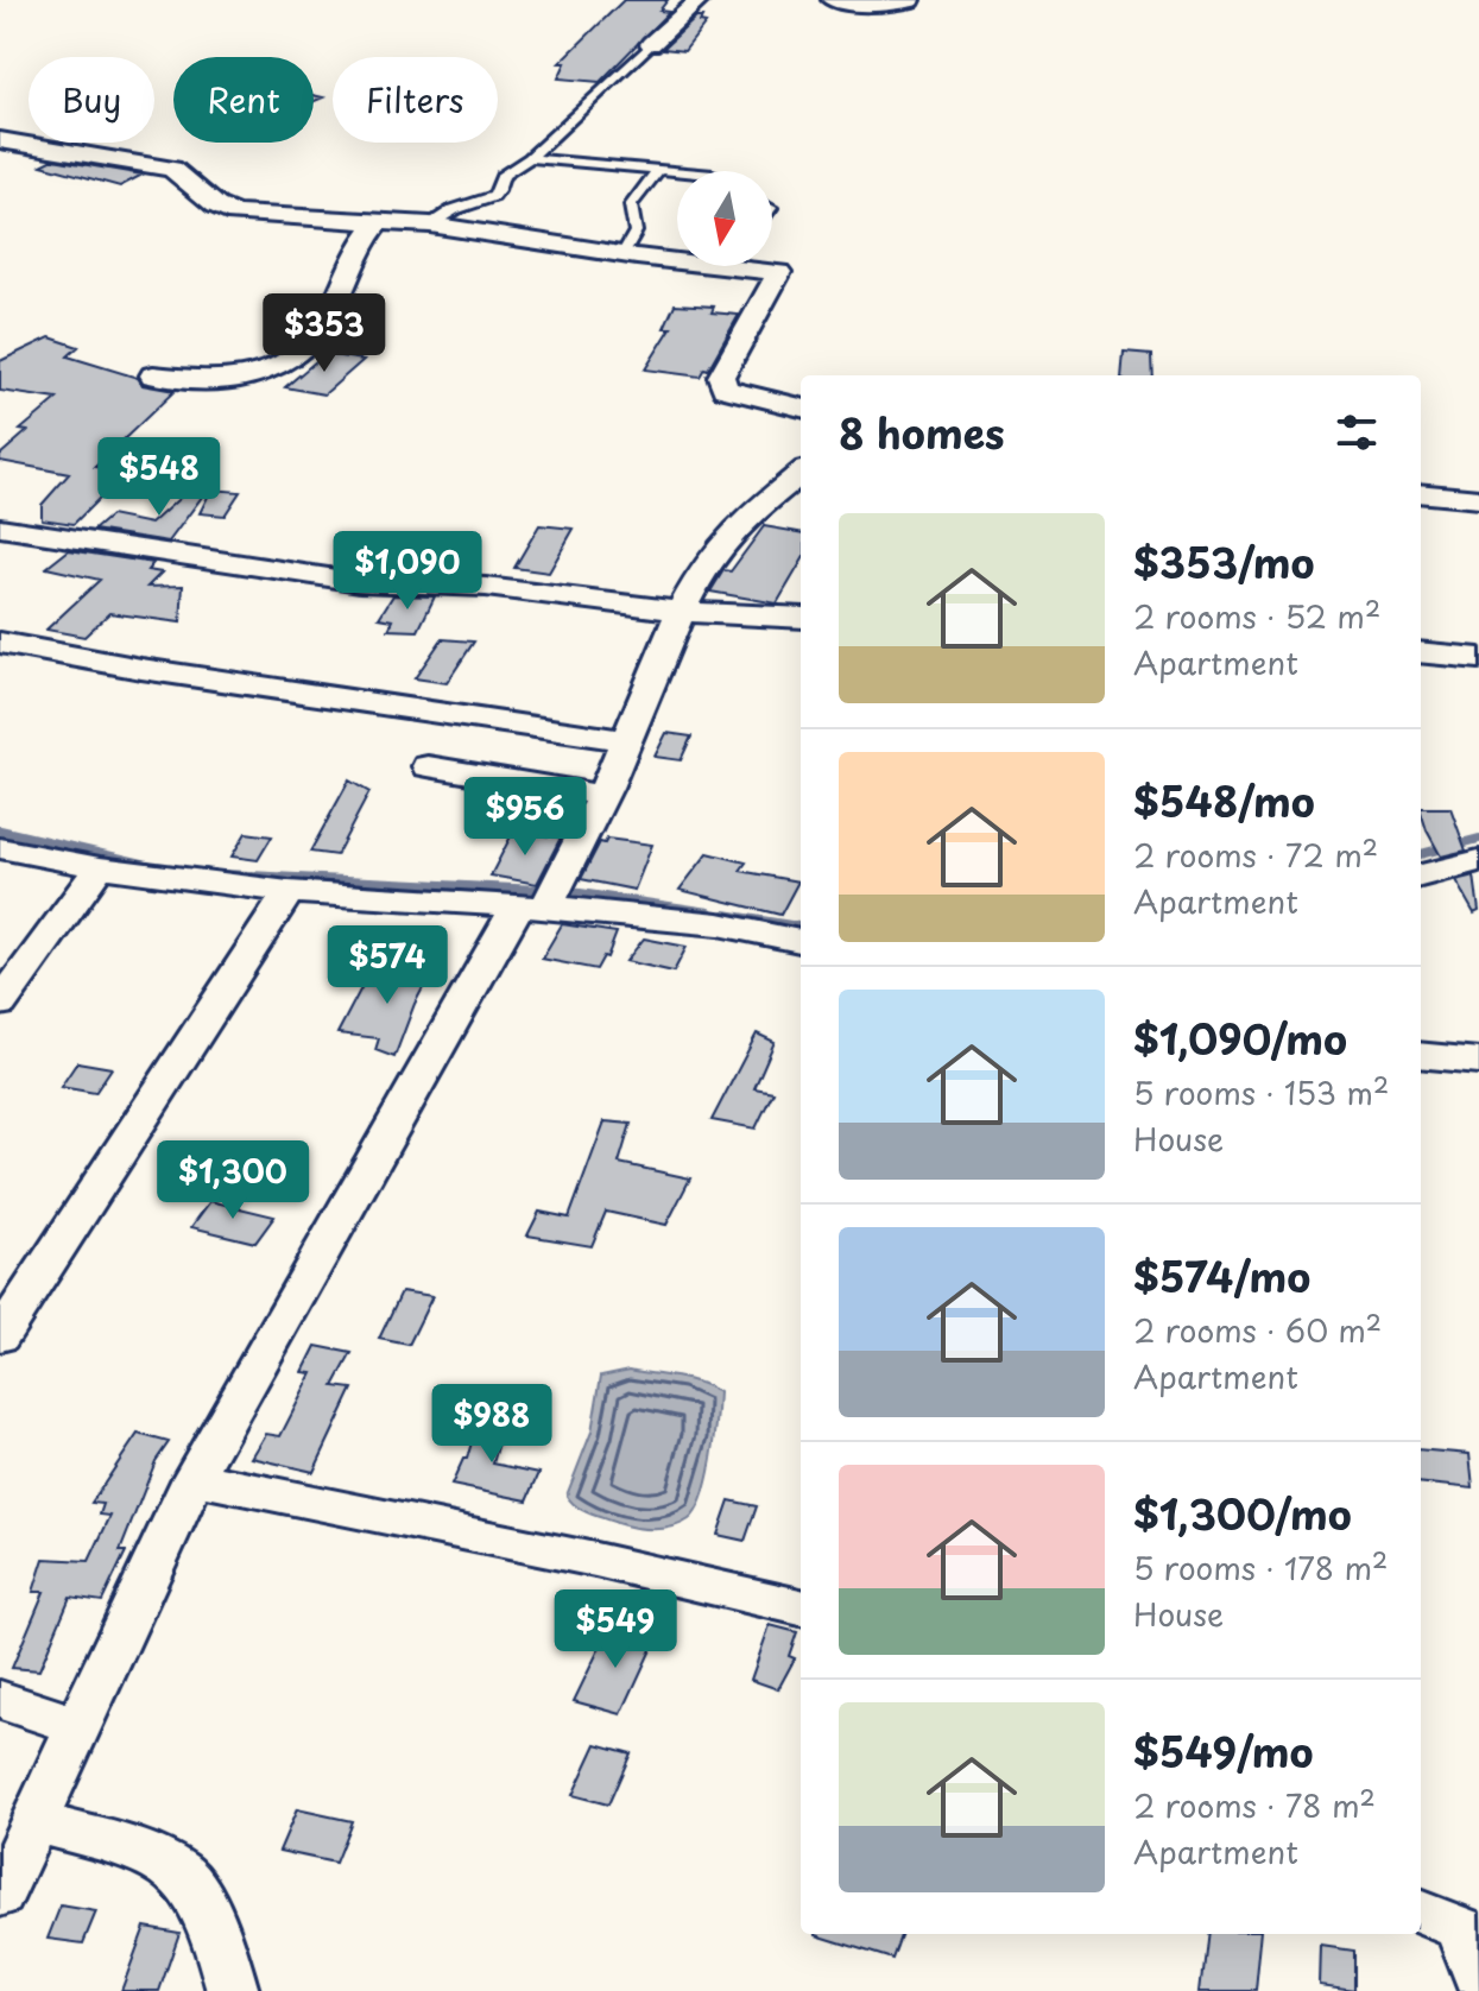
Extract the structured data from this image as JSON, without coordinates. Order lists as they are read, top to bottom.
{
  "north": "bottom",
  "page": {
    "chip": ["Buy", "Rent", "Filters"],
    "price": [
      "$353",
      "$548",
      "$1,090",
      "$956",
      "$574",
      "$1,300",
      "$988",
      "$549"
    ],
    "heading": "8 homes",
    "list": [
      {
        "name": "$353/mo",
        "note": "2 rooms · 52 m² · Apartment"
      },
      {
        "name": "$548/mo",
        "note": "2 rooms · 72 m² · Apartment"
      },
      {
        "name": "$1,090/mo",
        "note": "5 rooms · 153 m² · House"
      },
      {
        "name": "$574/mo",
        "note": "2 rooms · 60 m² · Apartment"
      },
      {
        "name": "$1,300/mo",
        "note": "5 rooms · 178 m² · House"
      },
      {
        "name": "$549/mo",
        "note": "2 rooms · 78 m² · Apartment"
      }
    ]
  }
}
